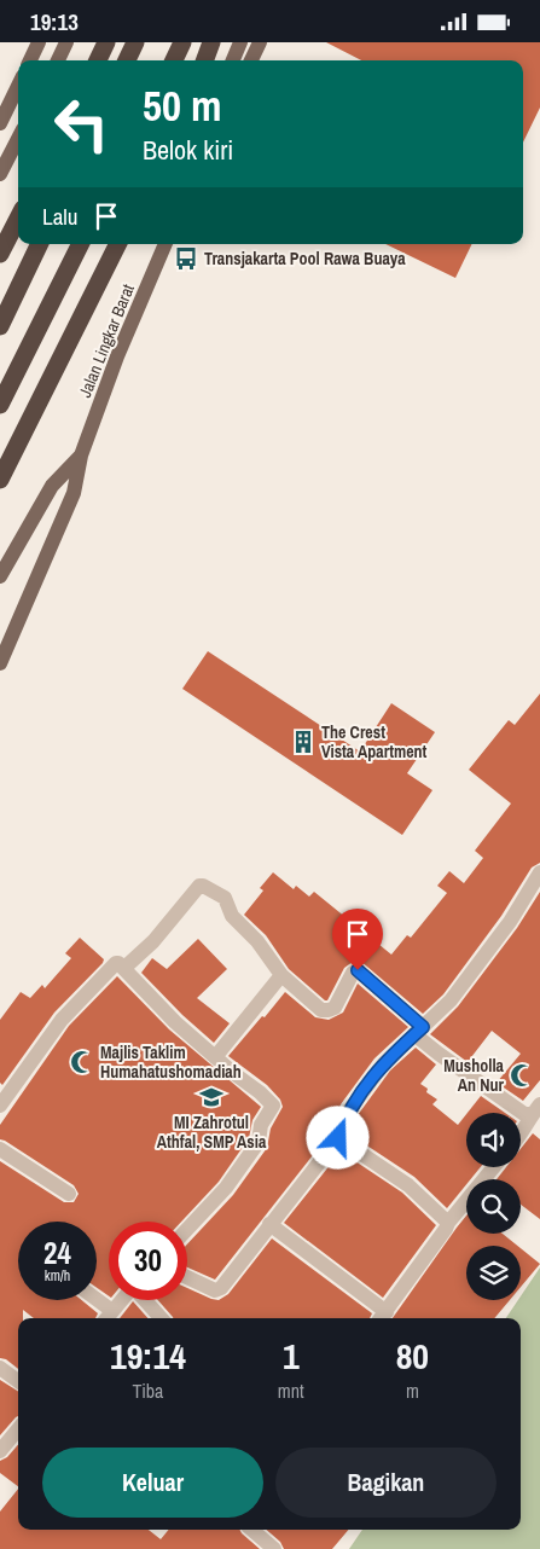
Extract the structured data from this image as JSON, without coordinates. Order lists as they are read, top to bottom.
{
  "streets": {
    "main road": ["Jalan Lingkar Barat"]
  },
  "places": {
    "bus stop": ["Transjakarta Pool Rawa Buaya"],
    "building": ["The Crest Vista Apartment"],
    "mosque": ["Majlis Taklim Humahatushomadiah", "Musholla An Nur"],
    "school or university": ["MI Zahrotul Athfal, SMP Asia"]
  },
  "page": {
    "status": "19:13",
    "turn": ["50 m", "Belok kiri"],
    "then": "Lalu",
    "speed": "24 km/h",
    "limit": "30",
    "eta": [
      "19:14",
      "Tiba",
      "1",
      "mnt",
      "80",
      "m"
    ],
    "buttons": ["Keluar", "Bagikan"]
  }
}
